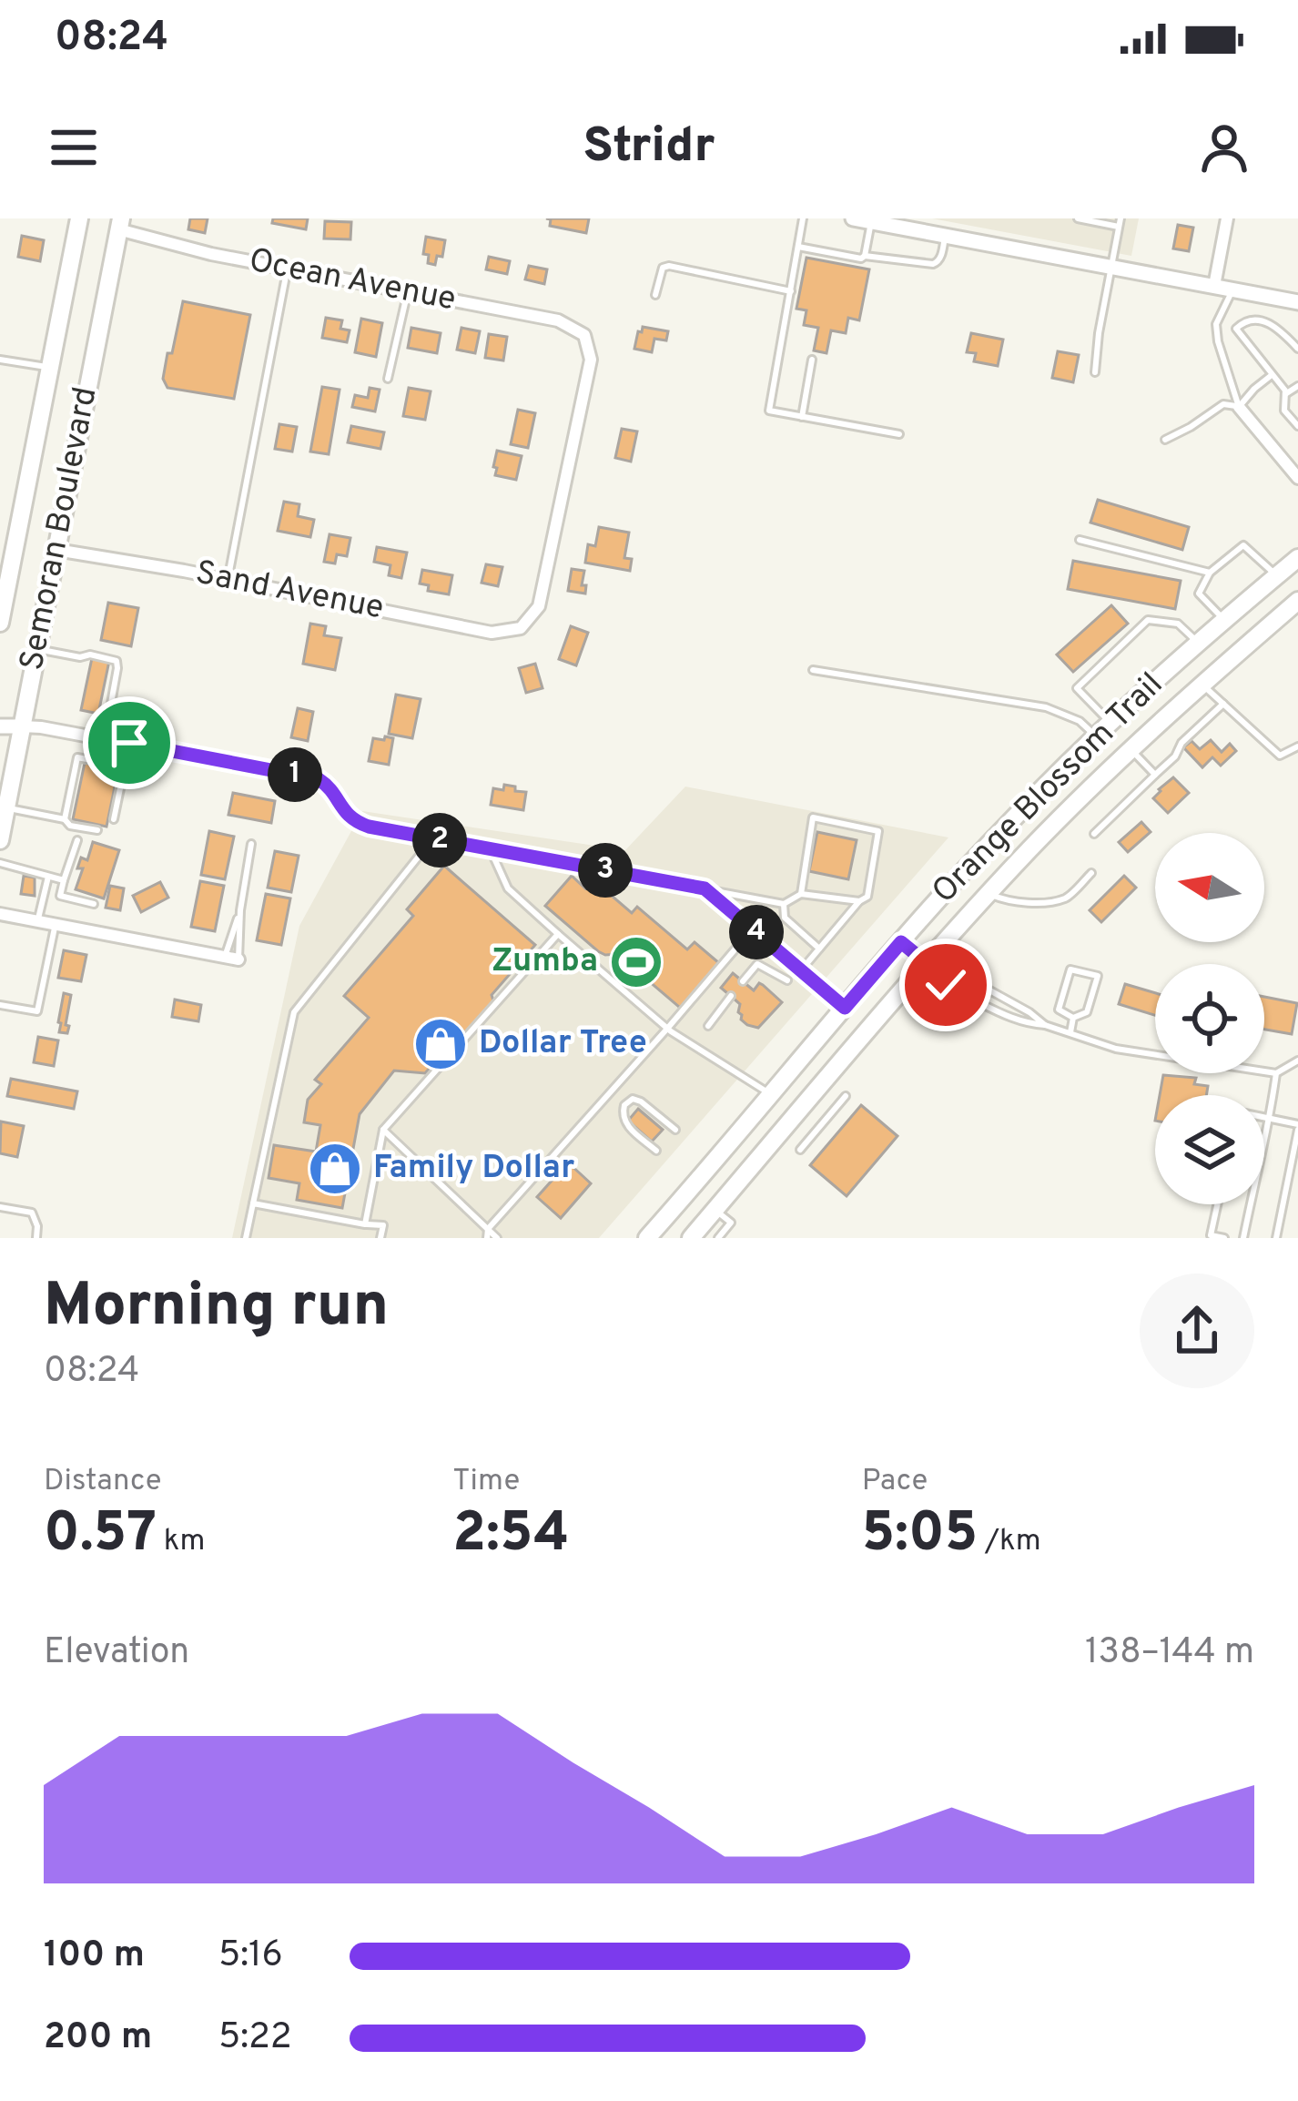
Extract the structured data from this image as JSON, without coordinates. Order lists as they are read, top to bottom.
{
  "streets": {
    "main road": ["Semoran Boulevard", "Orange Blossom Trail"],
    "street": ["Ocean Avenue", "Sand Avenue"]
  },
  "crossings": [
    ["Ocean Avenue", "Semoran Boulevard"],
    ["Ocean Avenue", "Sand Avenue"],
    ["Semoran Boulevard", "Sand Avenue"]
  ],
  "places": {
    "sports": ["Zumba"],
    "shop": ["Dollar Tree", "Family Dollar"]
  },
  "north": "left",
  "page": {
    "status": "08:24",
    "header": "Stridr",
    "pins": [
      "1",
      "2",
      "3",
      "4"
    ],
    "heading": ["Morning run", "08:24"],
    "stats": [
      ["Distance", "0.57 km"],
      ["Time", "2:54"],
      ["Pace", "5:05 /km"]
    ],
    "chart": ["Elevation", "138–144 m"],
    "list": [
      {
        "name": "100 m",
        "note": "5:16"
      },
      {
        "name": "200 m",
        "note": "5:22"
      }
    ]
  }
}
